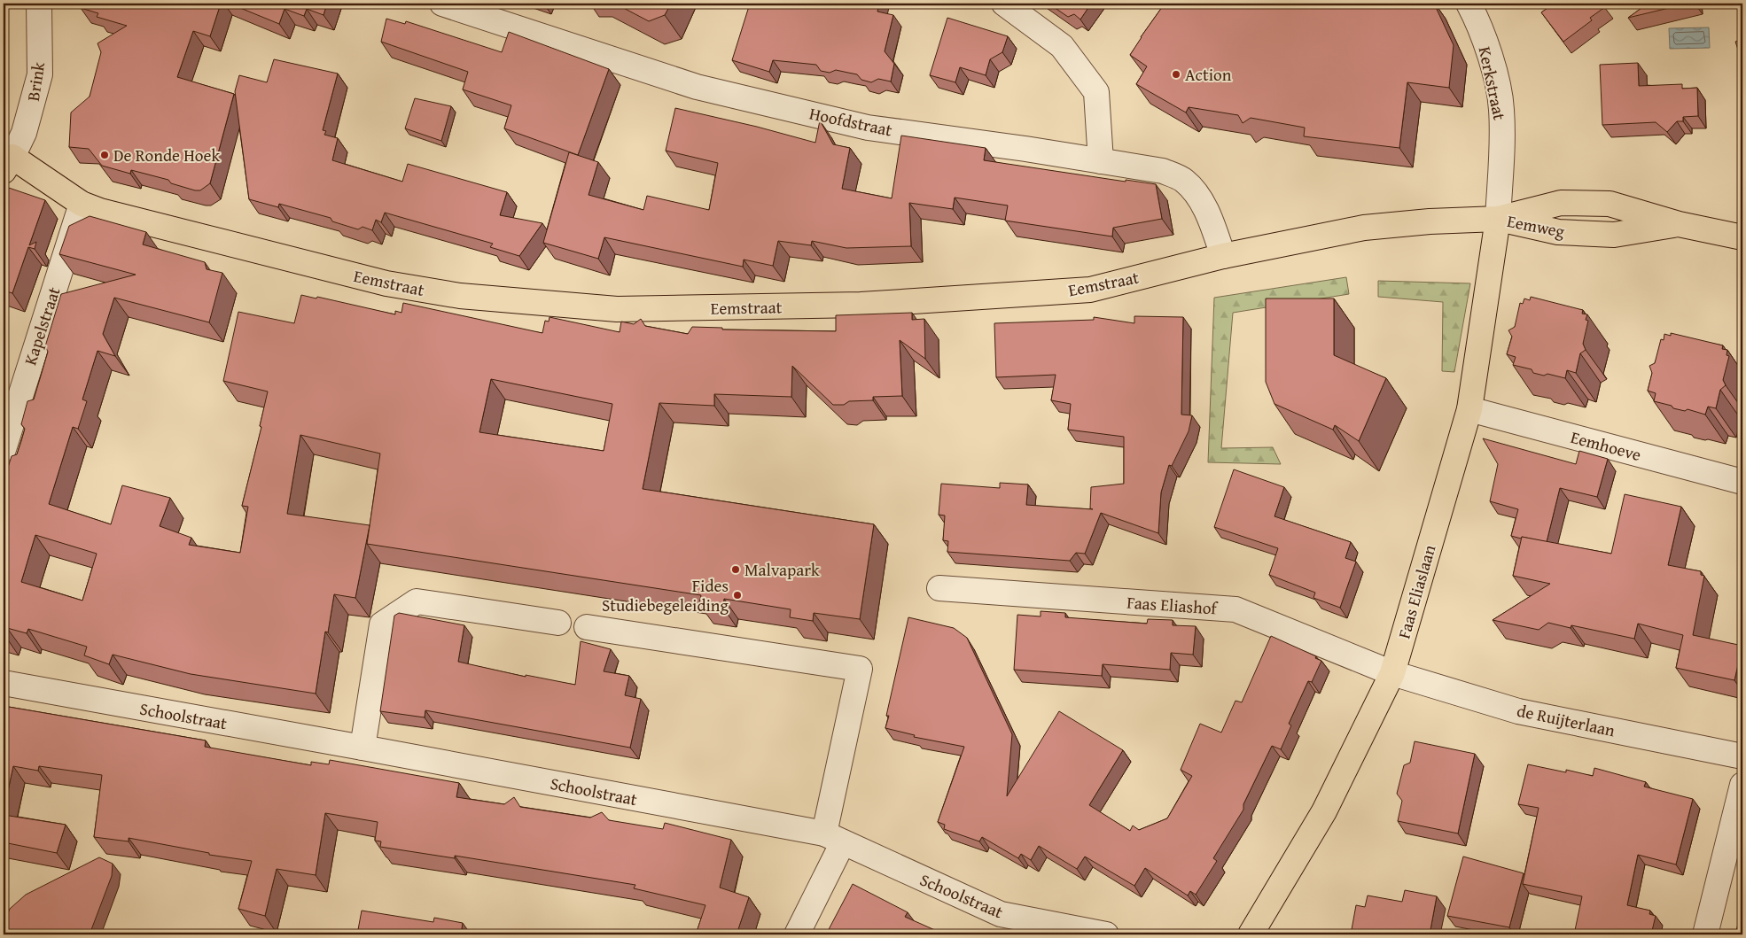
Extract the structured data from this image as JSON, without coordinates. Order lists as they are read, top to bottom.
{
  "streets": {
    "main road": ["Eemweg", "Eemstraat", "Faas Eliaslaan"],
    "street": [
      "Brink",
      "Kerkstraat",
      "Hoofdstraat",
      "Kapelstraat",
      "Eemhoeve",
      "Faas Eliashof",
      "Schoolstraat",
      "de Ruijterlaan"
    ]
  },
  "crossings": [
    ["Brink", "Eemstraat"],
    ["Kerkstraat", "Eemweg"],
    ["Kerkstraat", "Eemstraat"],
    ["Kerkstraat", "Faas Eliaslaan"],
    ["Hoofdstraat", "Eemstraat"],
    ["Eemweg", "Eemstraat"],
    ["Eemweg", "Faas Eliaslaan"],
    ["Eemstraat", "Kapelstraat"],
    ["Eemstraat", "Faas Eliaslaan"],
    ["Eemhoeve", "Faas Eliaslaan"],
    ["Faas Eliaslaan", "Faas Eliashof"],
    ["Faas Eliaslaan", "de Ruijterlaan"],
    ["Faas Eliashof", "de Ruijterlaan"]
  ],
  "places": [
    "Action",
    "De Ronde Hoek",
    "Malvapark",
    "Fides Studiebegeleiding"
  ]
}
